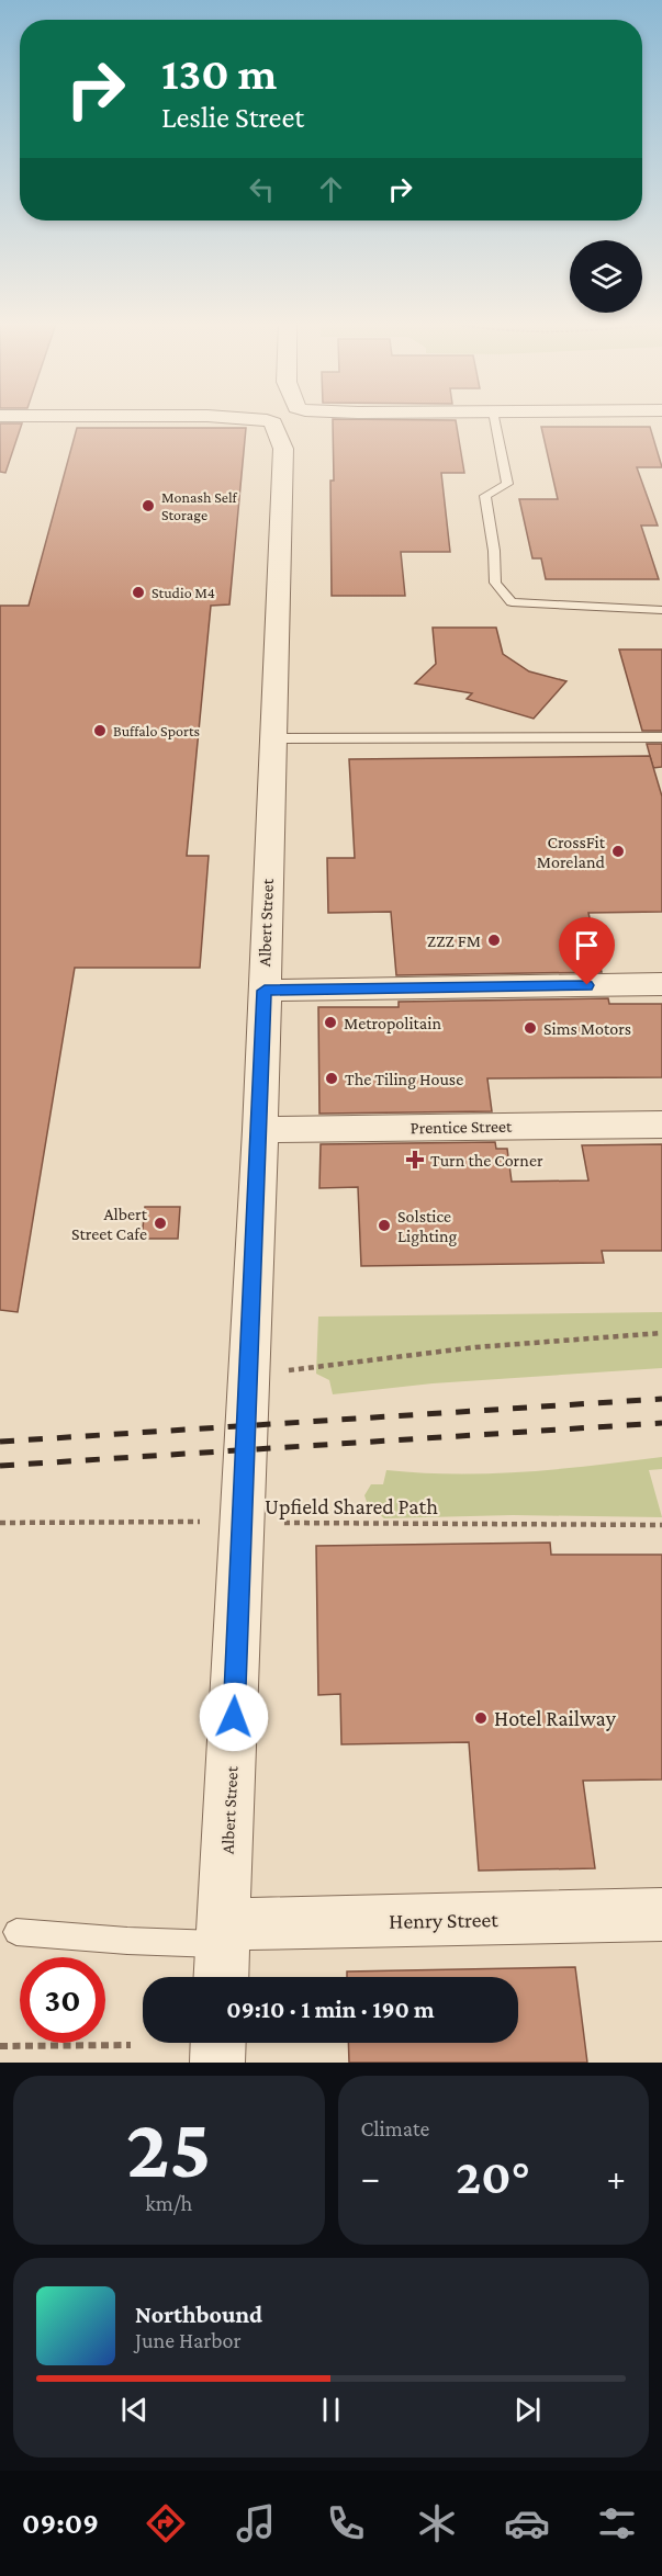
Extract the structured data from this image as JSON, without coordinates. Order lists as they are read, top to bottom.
{
  "streets": {
    "street": ["Albert Street", "Prentice Street", "Henry Street"],
    "path": ["Upfield Shared Path"]
  },
  "crossings": [
    ["Albert Street", "Prentice Street"],
    ["Albert Street", "Upfield Shared Path"],
    ["Albert Street", "Henry Street"]
  ],
  "places": {
    "other": [
      "Monash Self Storage",
      "Studio M4",
      "Buffalo Sports",
      "CrossFit Moreland",
      "ZZZ FM",
      "Metropolitain",
      "Sims Motors",
      "The Tiling House",
      "Albert Street Cafe",
      "Solstice Lighting",
      "Hotel Railway"
    ],
    "health": ["Turn the Corner"]
  },
  "page": {
    "turn": ["130 m", "Leslie Street"],
    "limit": "30",
    "trip": "09:10 · 1 min · 190 m",
    "tile": [
      ["25", "km/h"],
      "Climate"
    ],
    "heat": ["−", "20°", "+"],
    "song": ["Northbound", "June Harbor"],
    "tabs": "09:09"
  }
}
